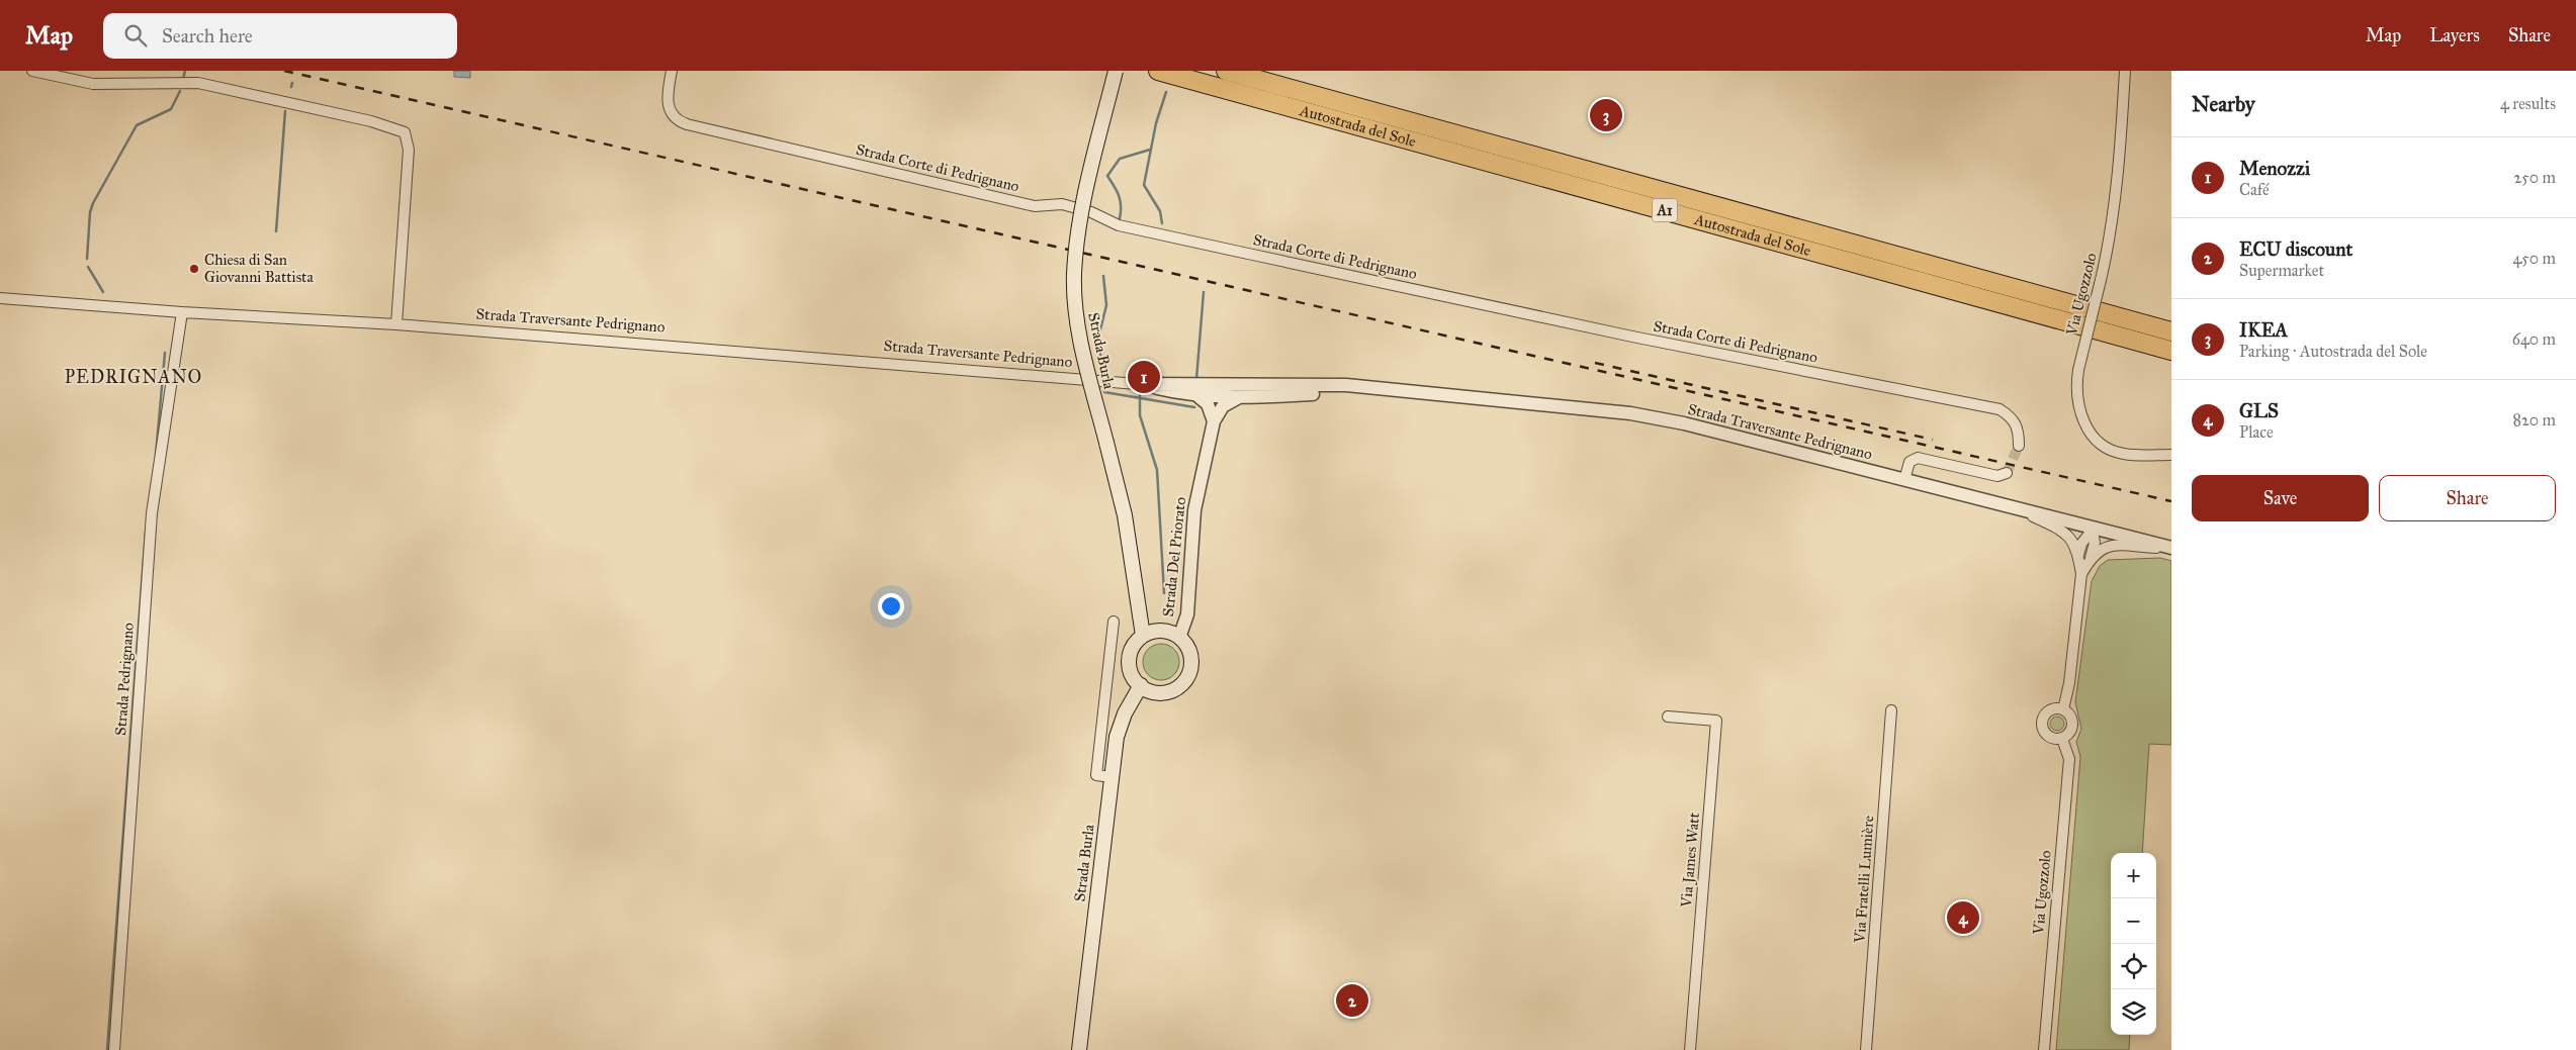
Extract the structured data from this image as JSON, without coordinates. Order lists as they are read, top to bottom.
{
  "streets": {
    "highway": ["Autostrada del Sole", "A1"],
    "main road": ["Strada Burla"],
    "street": [
      "Strada Corte di Pedrignano",
      "Via Ugozzolo",
      "Strada Traversante Pedrignano",
      "Strada Del Priorato",
      "Strada Pedrignano",
      "Via James Watt",
      "Via Fratelli Lumière"
    ]
  },
  "crossings": [
    ["Strada Traversante Pedrignano", "Strada Pedrignano"],
    ["Strada Burla", "Strada Del Priorato"]
  ],
  "districts": ["PEDRIGNANO"],
  "places": ["Chiesa di San Giovanni Battista"],
  "page": {
    "header": "Map",
    "search": "Search here",
    "nav": ["Map", "Layers", "Share"],
    "heading": ["Nearby", "4 results"],
    "pins": [
      "3",
      "1",
      "4",
      "2"
    ],
    "list": [
      {
        "mark": "1",
        "name": "Menozzi",
        "note": "Café",
        "value": "250 m"
      },
      {
        "mark": "2",
        "name": "ECU discount",
        "note": "Supermarket",
        "value": "450 m"
      },
      {
        "mark": "3",
        "name": "IKEA",
        "note": "Parking · Autostrada del Sole",
        "value": "640 m"
      },
      {
        "mark": "4",
        "name": "GLS",
        "note": "Place",
        "value": "820 m"
      }
    ],
    "buttons": ["Save", "Share"],
    "map_buttons": ["+", "−"]
  }
}
